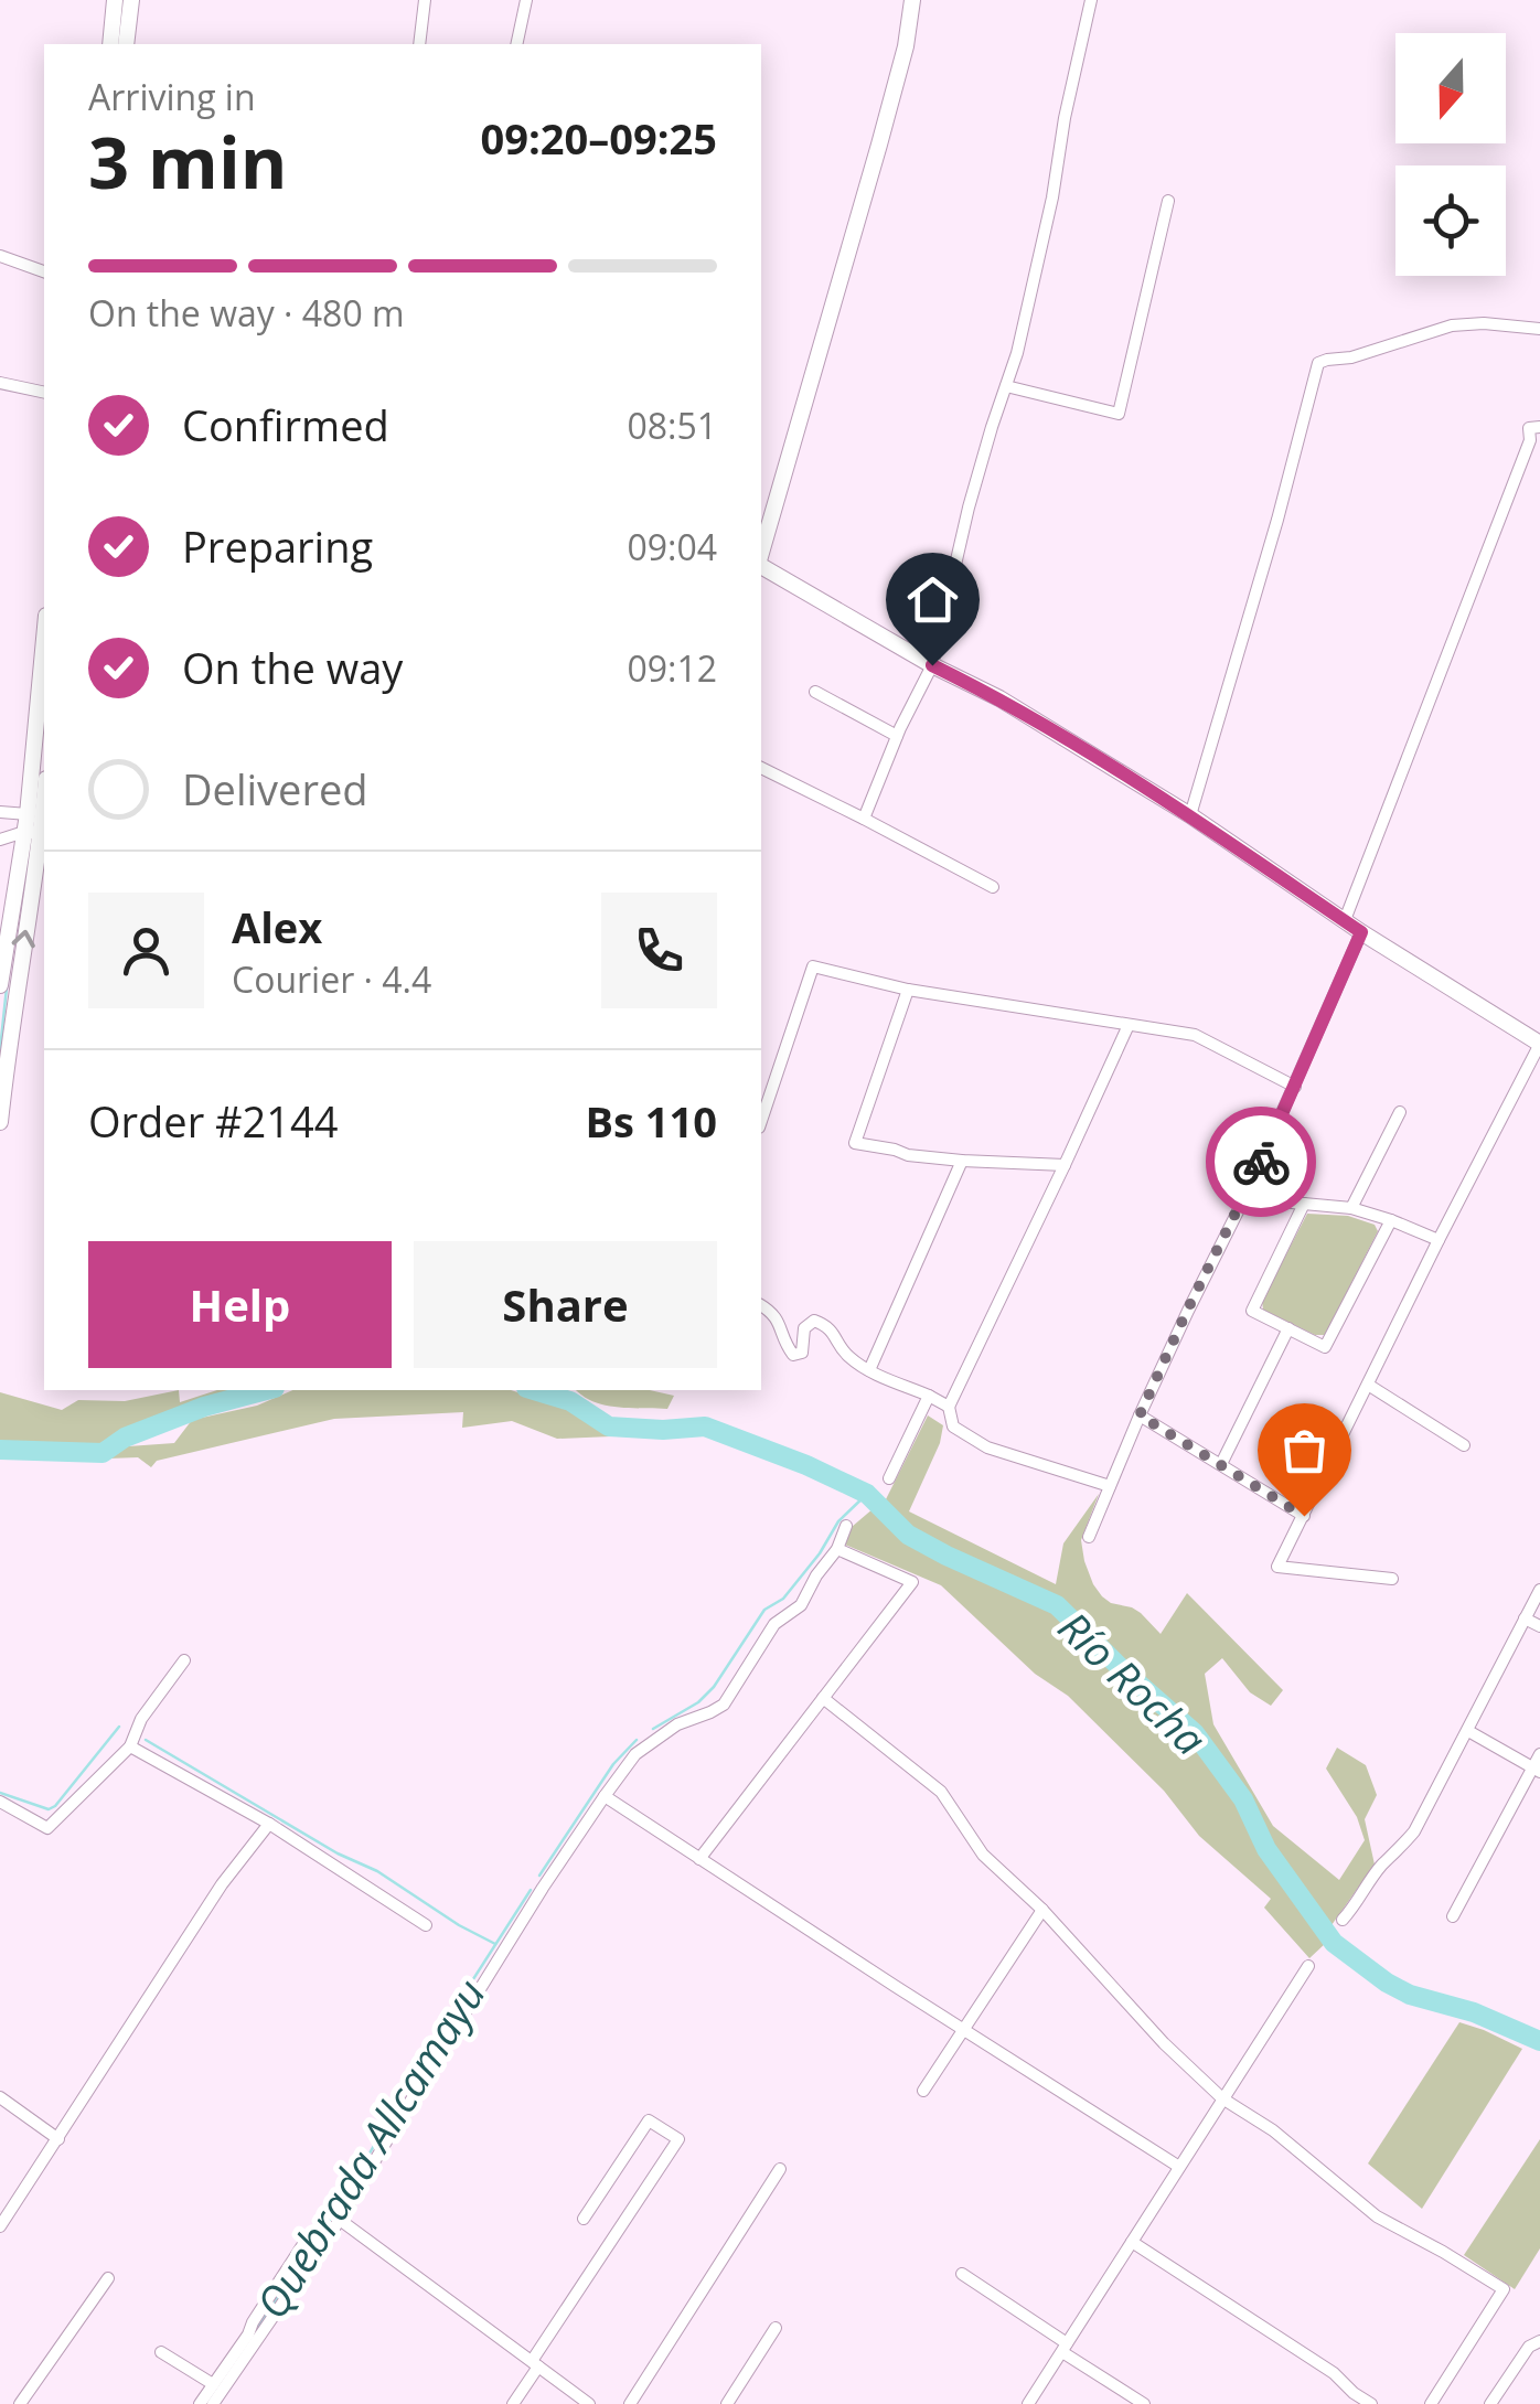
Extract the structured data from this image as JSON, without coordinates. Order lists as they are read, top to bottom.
{
  "water": ["Río Rocha", "Quebrada Allcamayu"],
  "north": "bottom",
  "page": {
    "heading": ["3 min", "Arriving in", "09:20–09:25"],
    "panel": [
      "Alex",
      "Courier · 4.4",
      "Order #2144",
      "Bs 110"
    ],
    "bar": "On the way · 480 m",
    "list": [
      ["Confirmed", "08:51"],
      ["Preparing", "09:04"],
      ["On the way", "09:12"],
      "Delivered"
    ],
    "buttons": ["Help", "Share"]
  }
}
